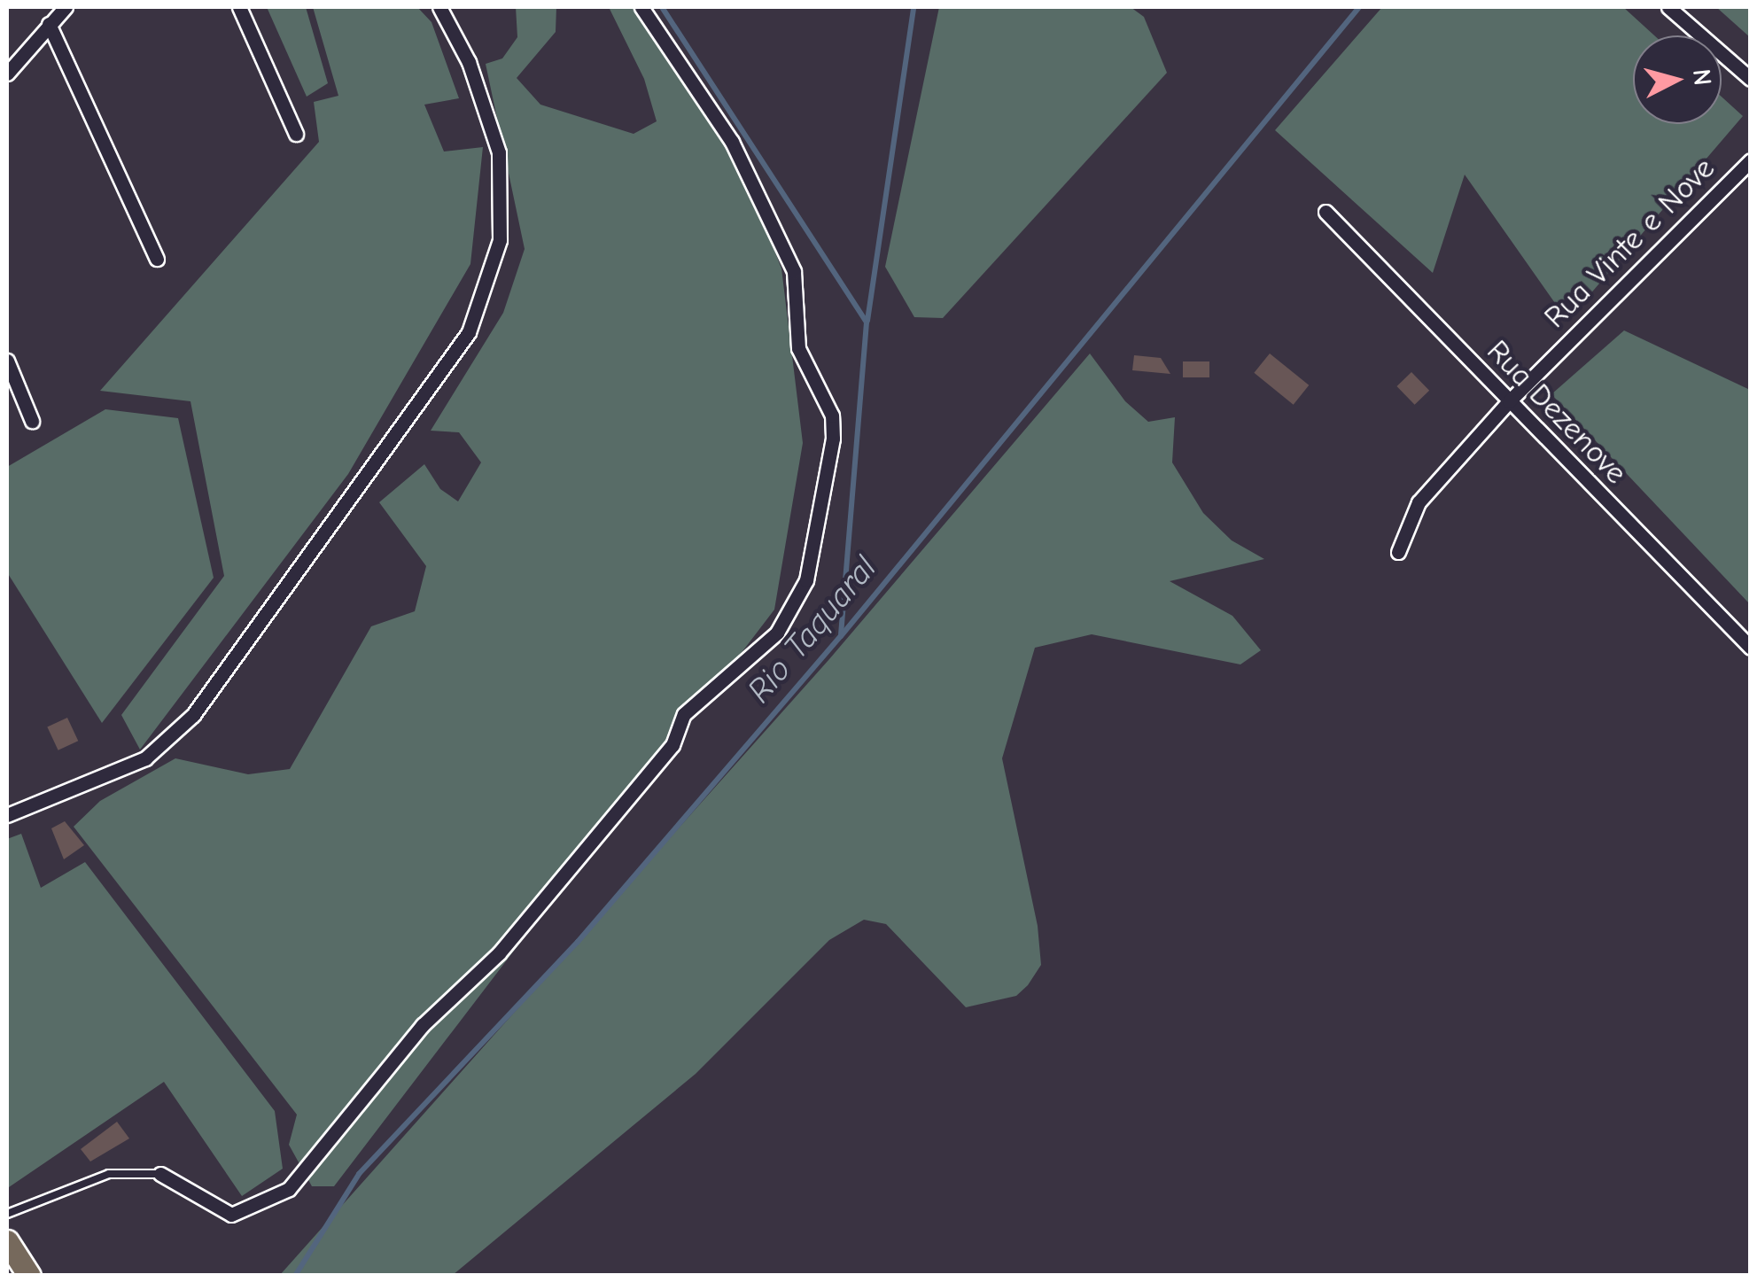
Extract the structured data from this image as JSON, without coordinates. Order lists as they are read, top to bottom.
{
  "streets": {
    "street": ["Rua Vinte e Nove", "Rua Dezenove"]
  },
  "crossings": [
    ["Rua Vinte e Nove", "Rua Dezenove"]
  ],
  "water": ["Rio Taquaral"],
  "north": "right"
}
